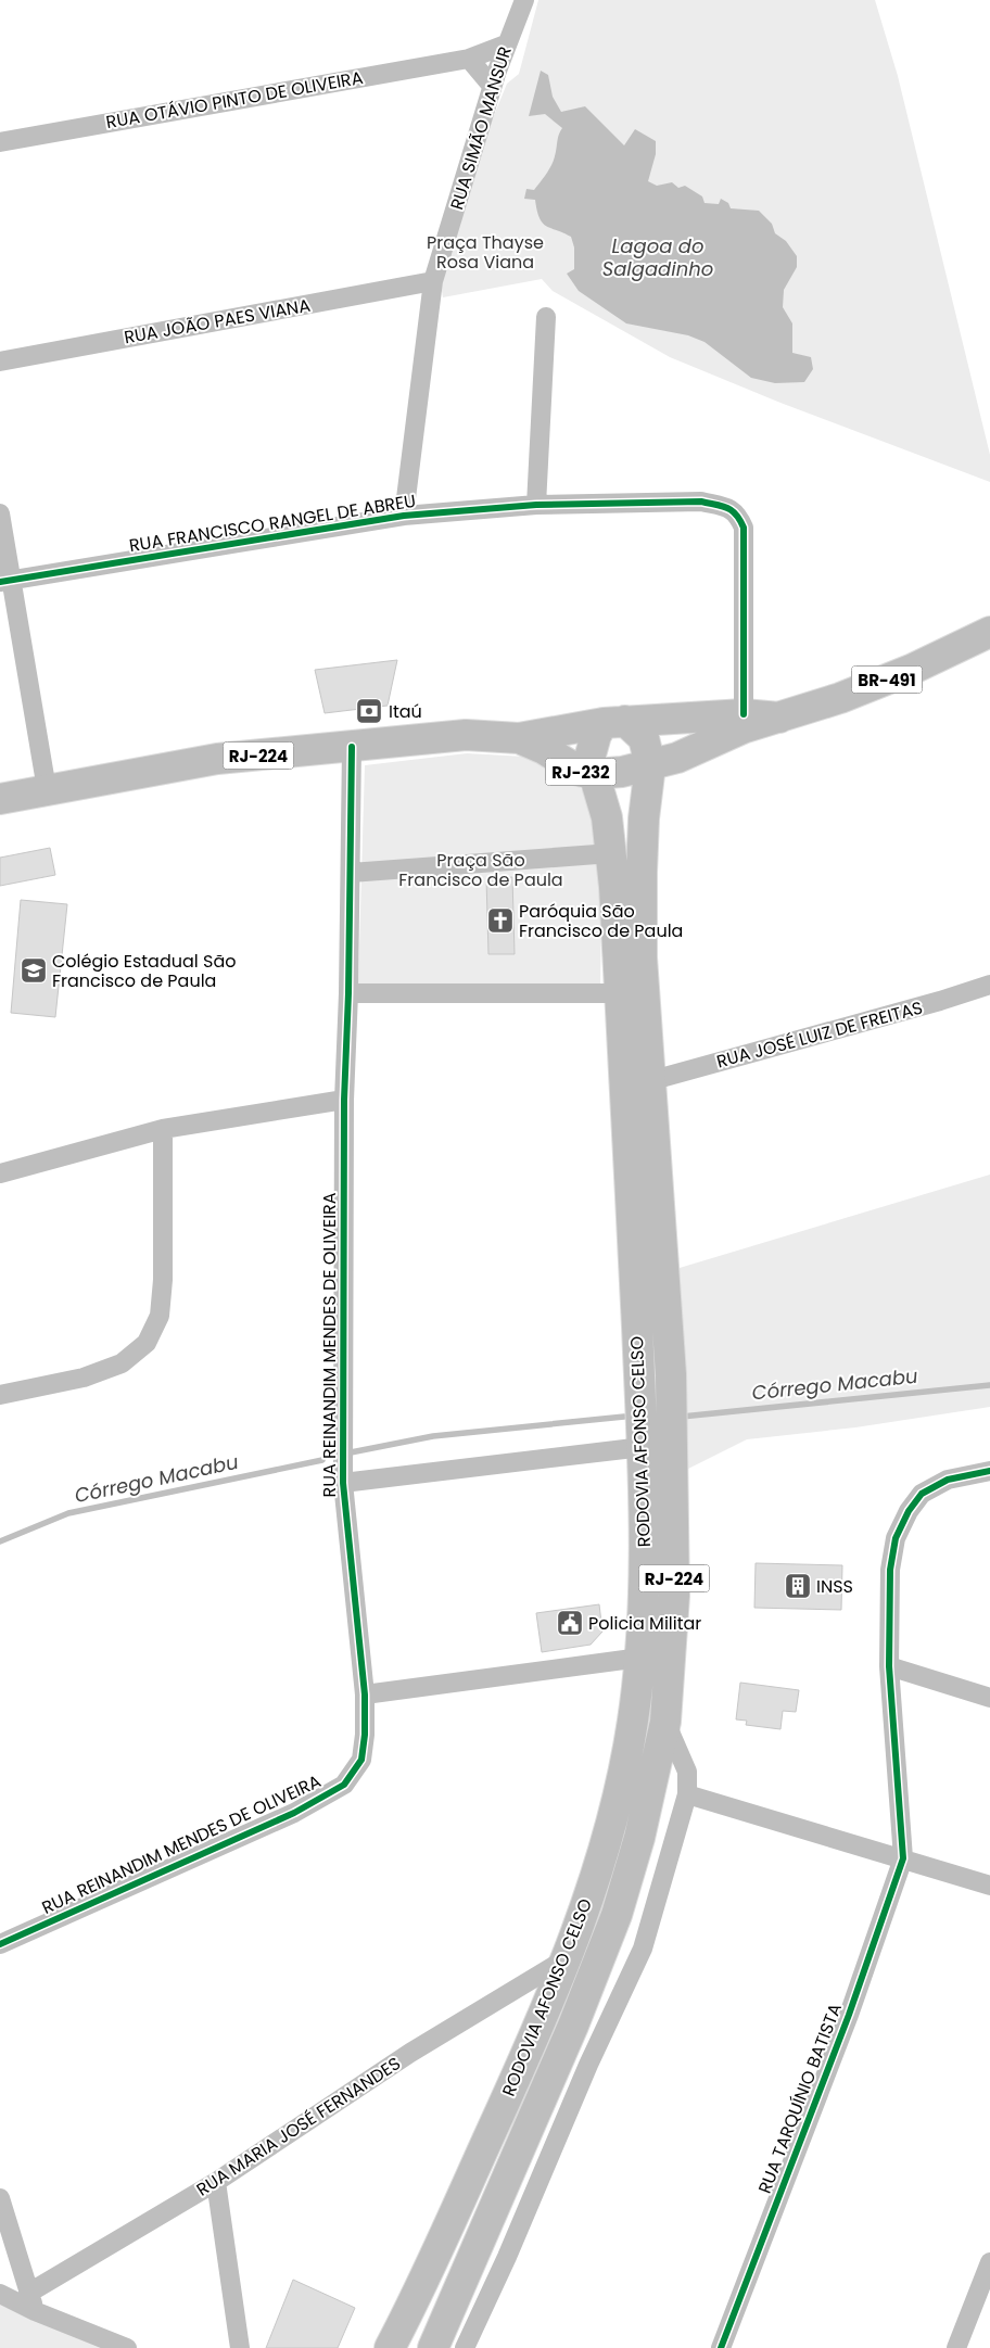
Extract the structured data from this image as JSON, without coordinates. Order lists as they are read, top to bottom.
{
  "streets": {
    "main road": [
      "BR-491",
      "RJ-224",
      "RJ-232",
      "RODOVIA AFONSO CELSO"
    ],
    "street": [
      "RUA OTÁVIO PINTO DE OLIVEIRA",
      "RUA SIMÃO MANSUR",
      "RUA JOÃO PAES VIANA",
      "RUA FRANCISCO RANGEL DE ABREU",
      "RUA JOSÉ LUIZ DE FREITAS",
      "RUA REINANDIM MENDES DE OLIVEIRA",
      "RUA TARQUÍNIO BATISTA",
      "RUA MARIA JOSÉ FERNANDES"
    ]
  },
  "crossings": [
    ["RUA OTÁVIO PINTO DE OLIVEIRA", "RUA SIMÃO MANSUR"],
    ["RUA SIMÃO MANSUR", "RUA JOÃO PAES VIANA"],
    ["RUA SIMÃO MANSUR", "RUA FRANCISCO RANGEL DE ABREU"],
    ["RUA FRANCISCO RANGEL DE ABREU", "BR-491"],
    ["BR-491", "RJ-232"],
    ["BR-491", "RODOVIA AFONSO CELSO"],
    ["RJ-224", "RJ-232"],
    ["RJ-224", "RUA REINANDIM MENDES DE OLIVEIRA"],
    ["RJ-232", "RODOVIA AFONSO CELSO"],
    ["RUA JOSÉ LUIZ DE FREITAS", "RODOVIA AFONSO CELSO"],
    ["RODOVIA AFONSO CELSO", "RUA MARIA JOSÉ FERNANDES"]
  ],
  "water": ["Lagoa do Salgadinho", "Córrego Macabu"],
  "parks": ["Praça Thayse Rosa Viana", "Praça São Francisco de Paula"],
  "places": {
    "bank": ["Itaú"],
    "church": ["Paróquia São Francisco de Paula"],
    "school or university": ["Colégio Estadual São Francisco de Paula"],
    "building": ["INSS"],
    "public building": ["Policia Militar"]
  }
}
